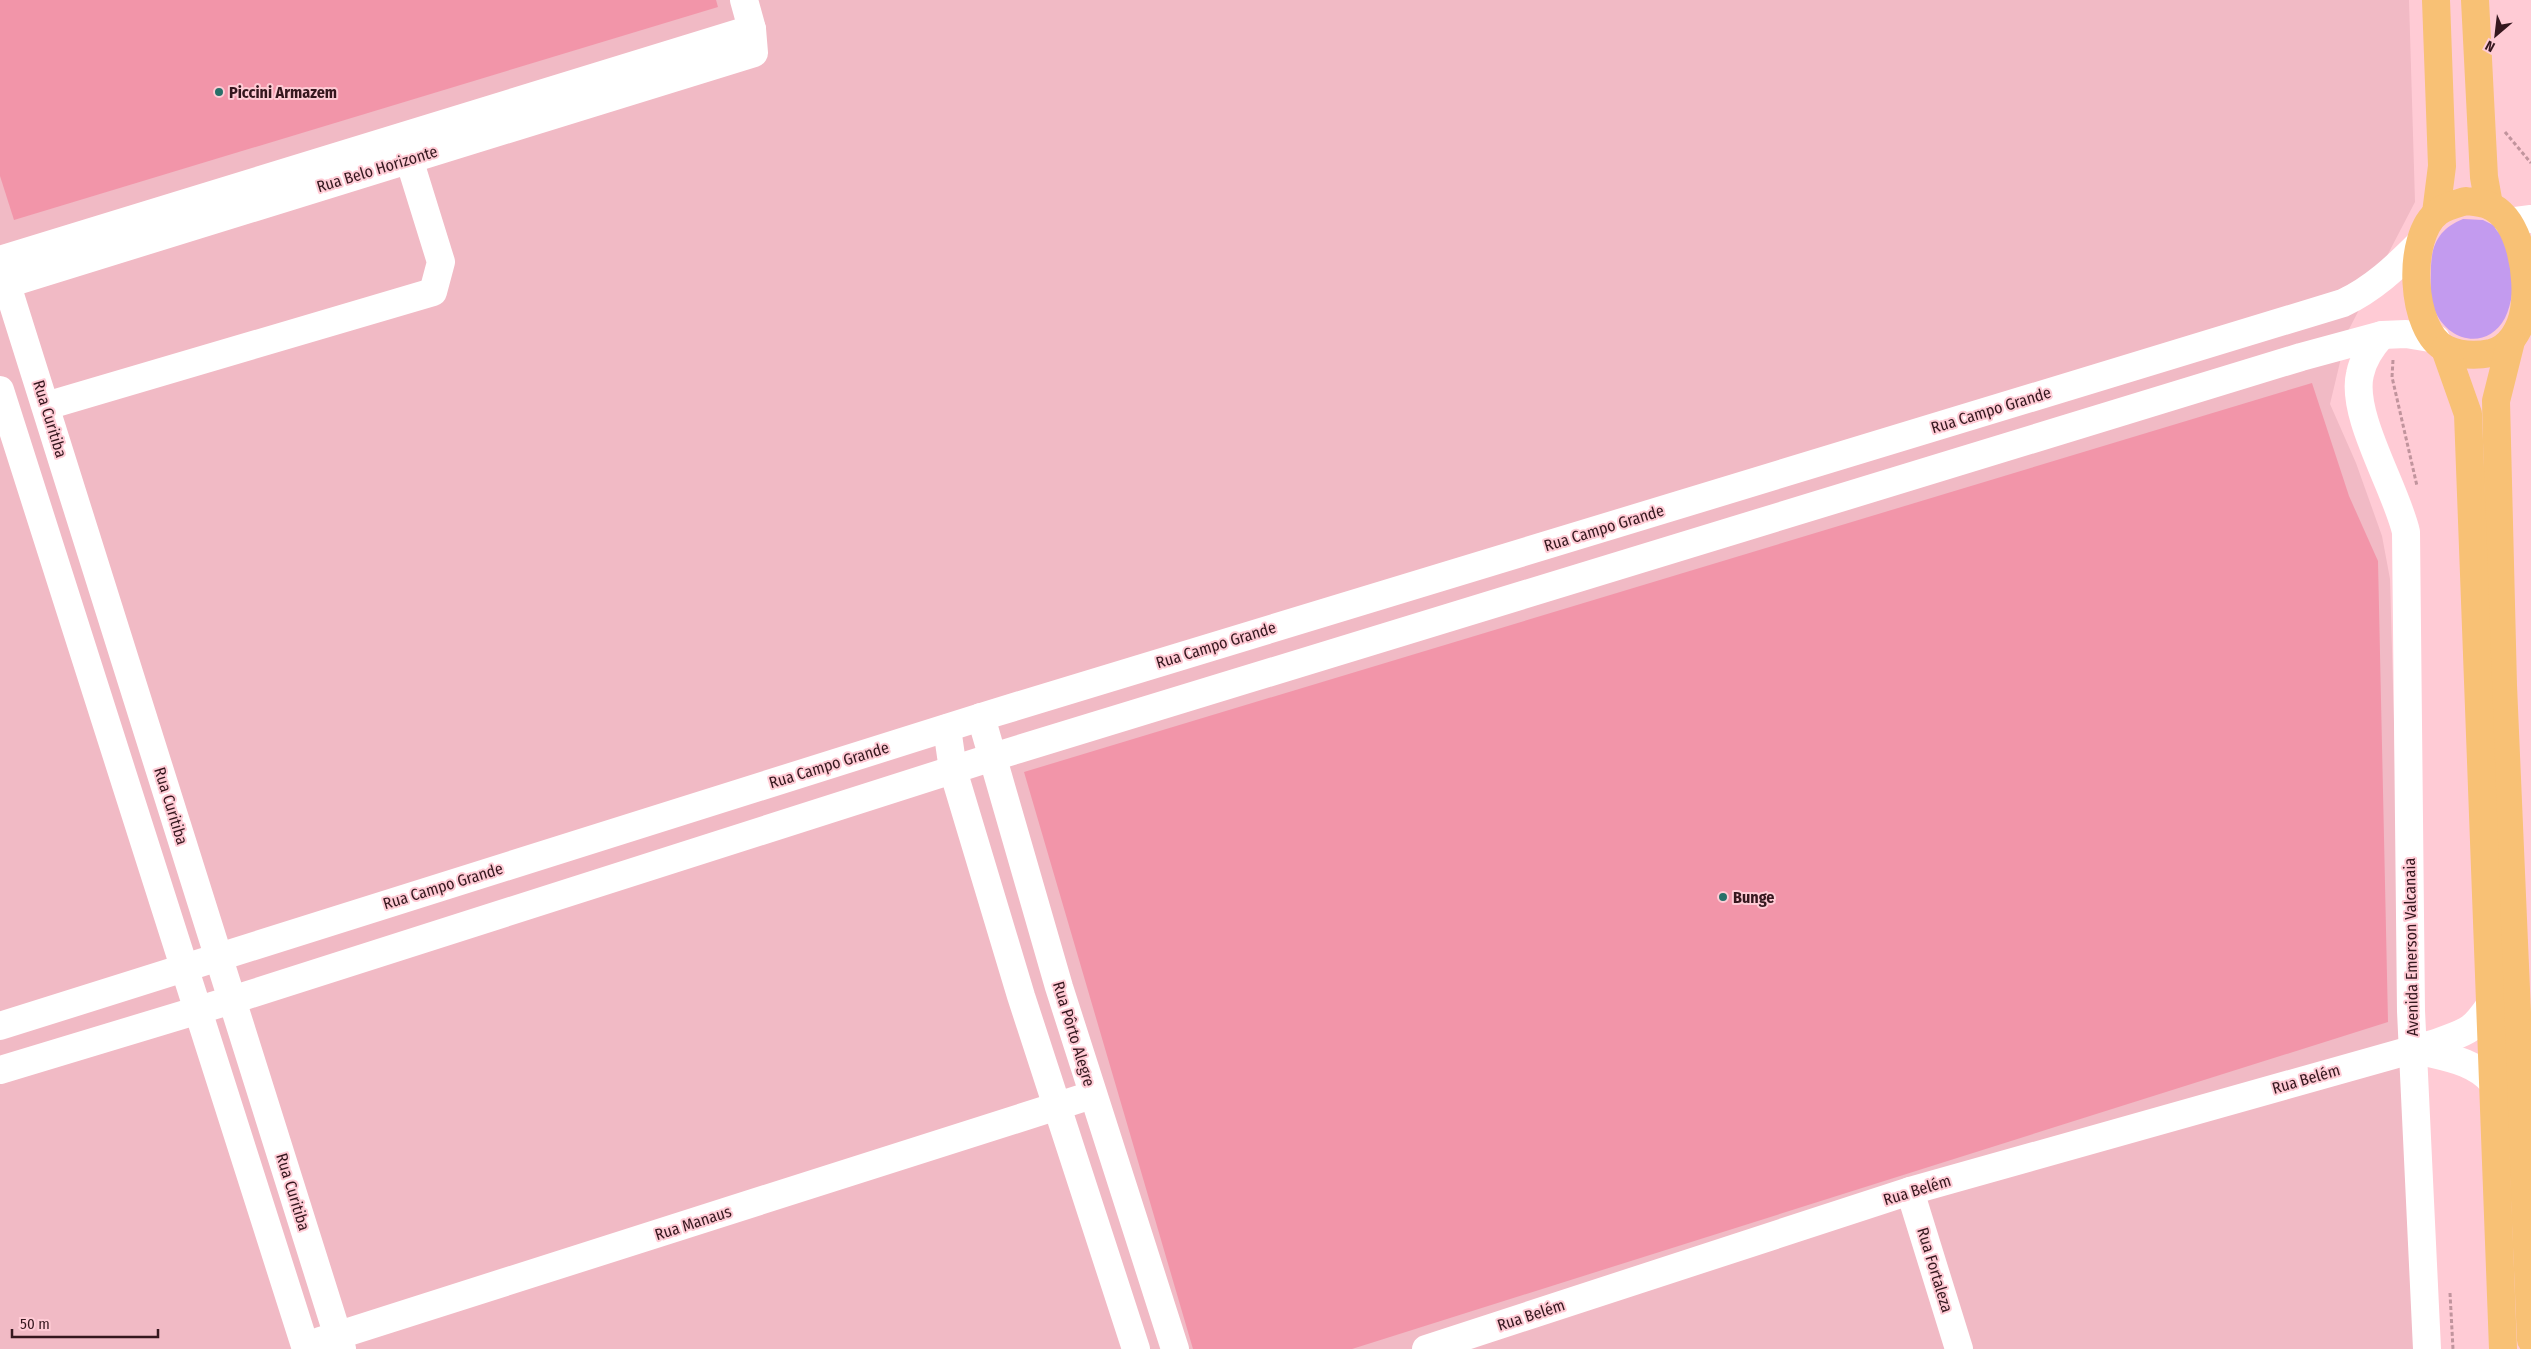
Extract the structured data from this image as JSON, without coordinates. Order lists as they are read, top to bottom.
{
  "streets": {
    "street": [
      "Rua Belo Horizonte",
      "Rua Campo Grande",
      "Rua Curitiba",
      "Avenida Emerson Valcanaia",
      "Rua Pôrto Alegre",
      "Rua Belém",
      "Rua Manaus",
      "Rua Fortaleza"
    ]
  },
  "crossings": [
    ["Rua Belo Horizonte", "Rua Curitiba"],
    ["Rua Campo Grande", "Rua Curitiba"],
    ["Rua Campo Grande", "Rua Pôrto Alegre"],
    ["Rua Curitiba", "Rua Manaus"],
    ["Avenida Emerson Valcanaia", "Rua Belém"],
    ["Rua Pôrto Alegre", "Rua Manaus"],
    ["Rua Belém", "Rua Fortaleza"]
  ],
  "places": ["Piccini Armazem", "Bunge"],
  "scale_bar": "50 m",
  "north": "bottom left"
}
